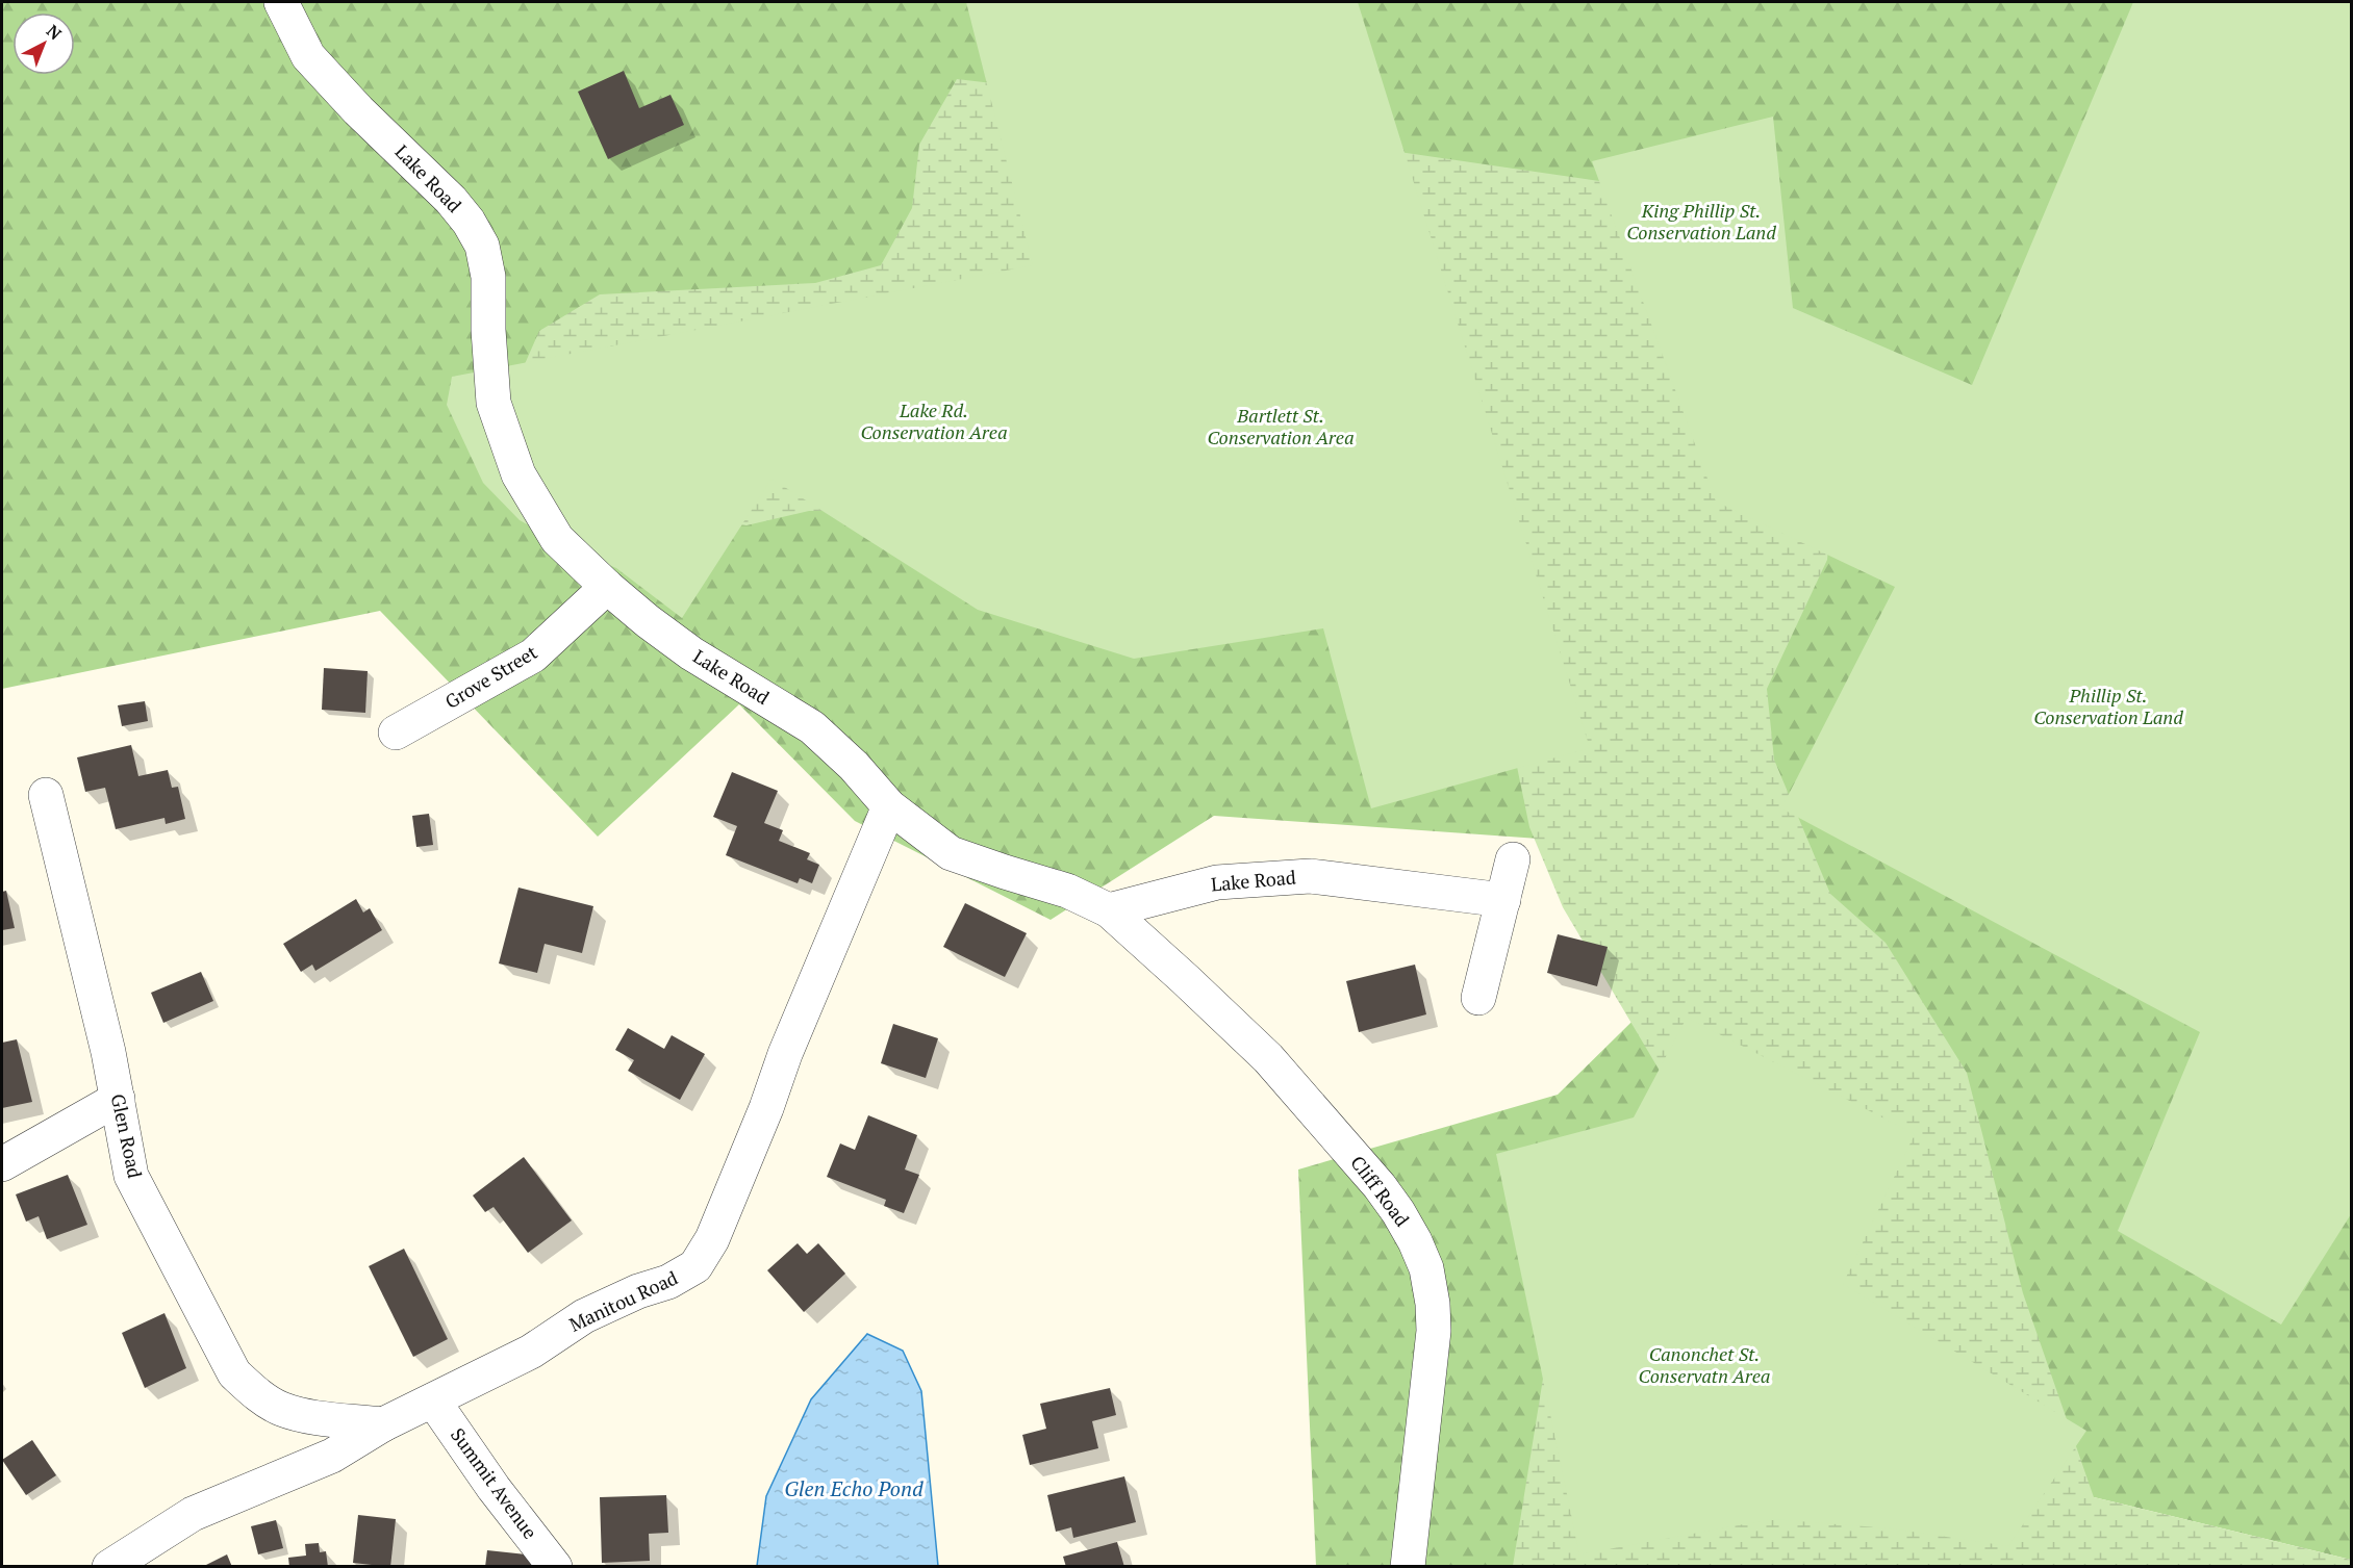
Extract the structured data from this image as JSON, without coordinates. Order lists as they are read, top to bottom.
{
  "streets": {
    "street": [
      "Lake Road",
      "Grove Street",
      "Glen Road",
      "Cliff Road",
      "Manitou Road",
      "Summit Avenue"
    ]
  },
  "crossings": [
    ["Lake Road", "Grove Street"],
    ["Lake Road", "Cliff Road"],
    ["Lake Road", "Manitou Road"],
    ["Glen Road", "Manitou Road"],
    ["Manitou Road", "Summit Avenue"]
  ],
  "water": ["Glen Echo Pond"],
  "parks": [
    "King Phillip St. Conservation Land",
    "Lake Rd. Conservation Area",
    "Bartlett St. Conservation Area",
    "Phillip St. Conservation Land",
    "Canonchet St. Conservatn Area"
  ],
  "north": "top right"
}
